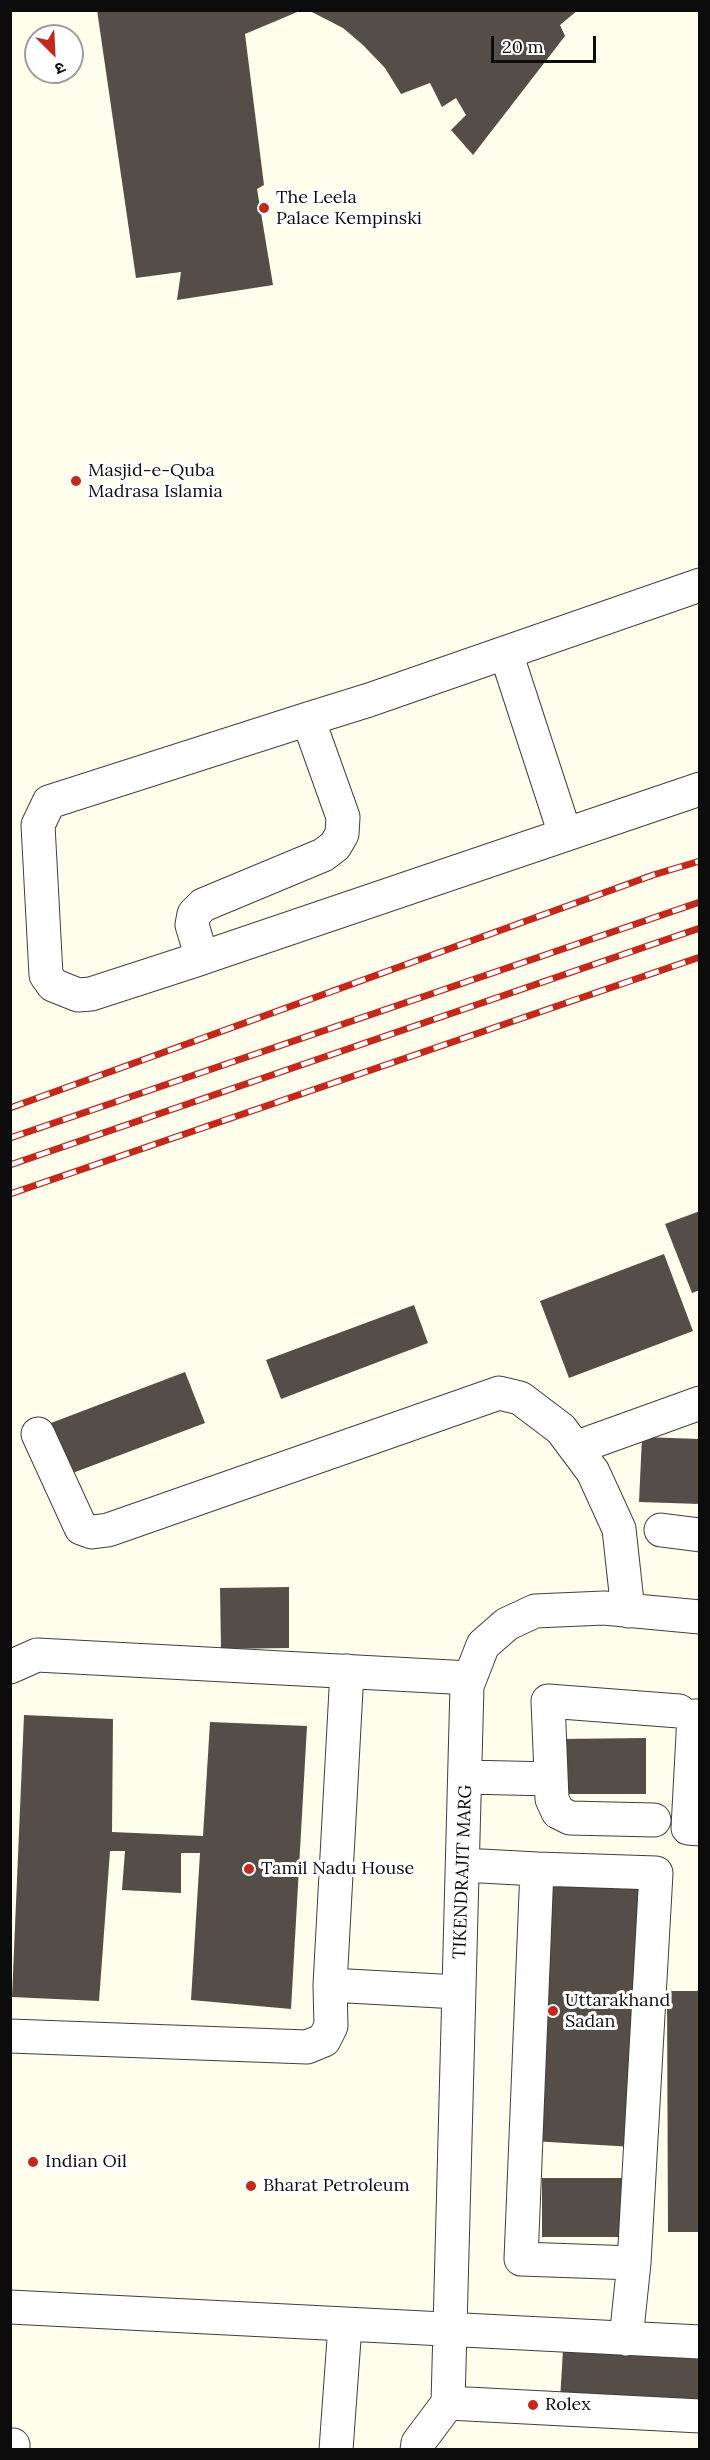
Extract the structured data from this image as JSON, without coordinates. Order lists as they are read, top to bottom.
{
  "streets": {
    "street": ["TIKENDRAJIT MARG"]
  },
  "places": [
    "The Leela Palace Kempinski",
    "Masjid-e-Quba Madrasa Islamia",
    "Tamil Nadu House",
    "Uttarakhand Sadan",
    "Indian Oil",
    "Bharat Petroleum",
    "Rolex"
  ],
  "scale_bar": "20 m",
  "north": "bottom right"
}
